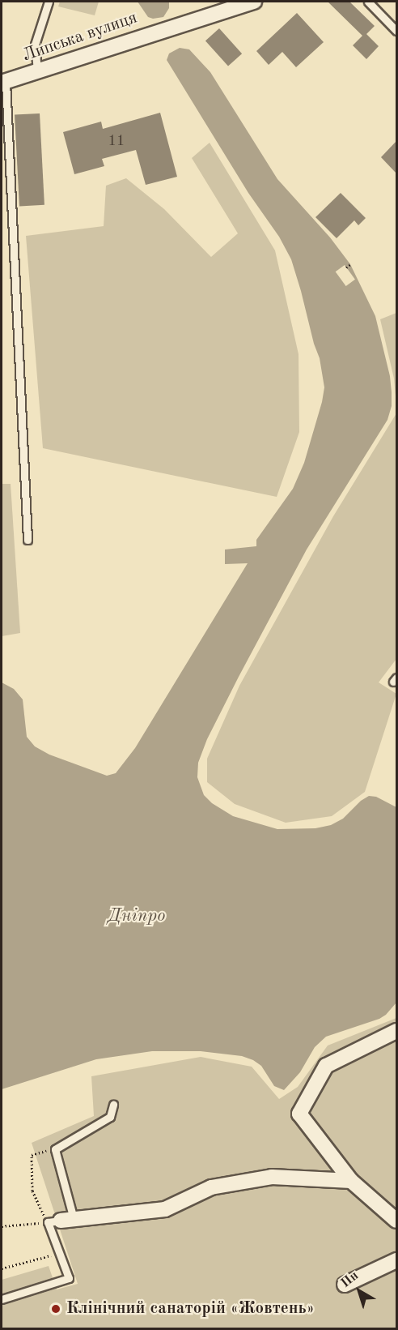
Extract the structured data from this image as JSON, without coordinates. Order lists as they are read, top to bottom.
{
  "streets": {
    "street": ["Липська вулиця"]
  },
  "water": ["Дніпро"],
  "places": ["Клінічний санаторій «Жовтень»"],
  "house_numbers": ["11"],
  "north": "top left"
}
